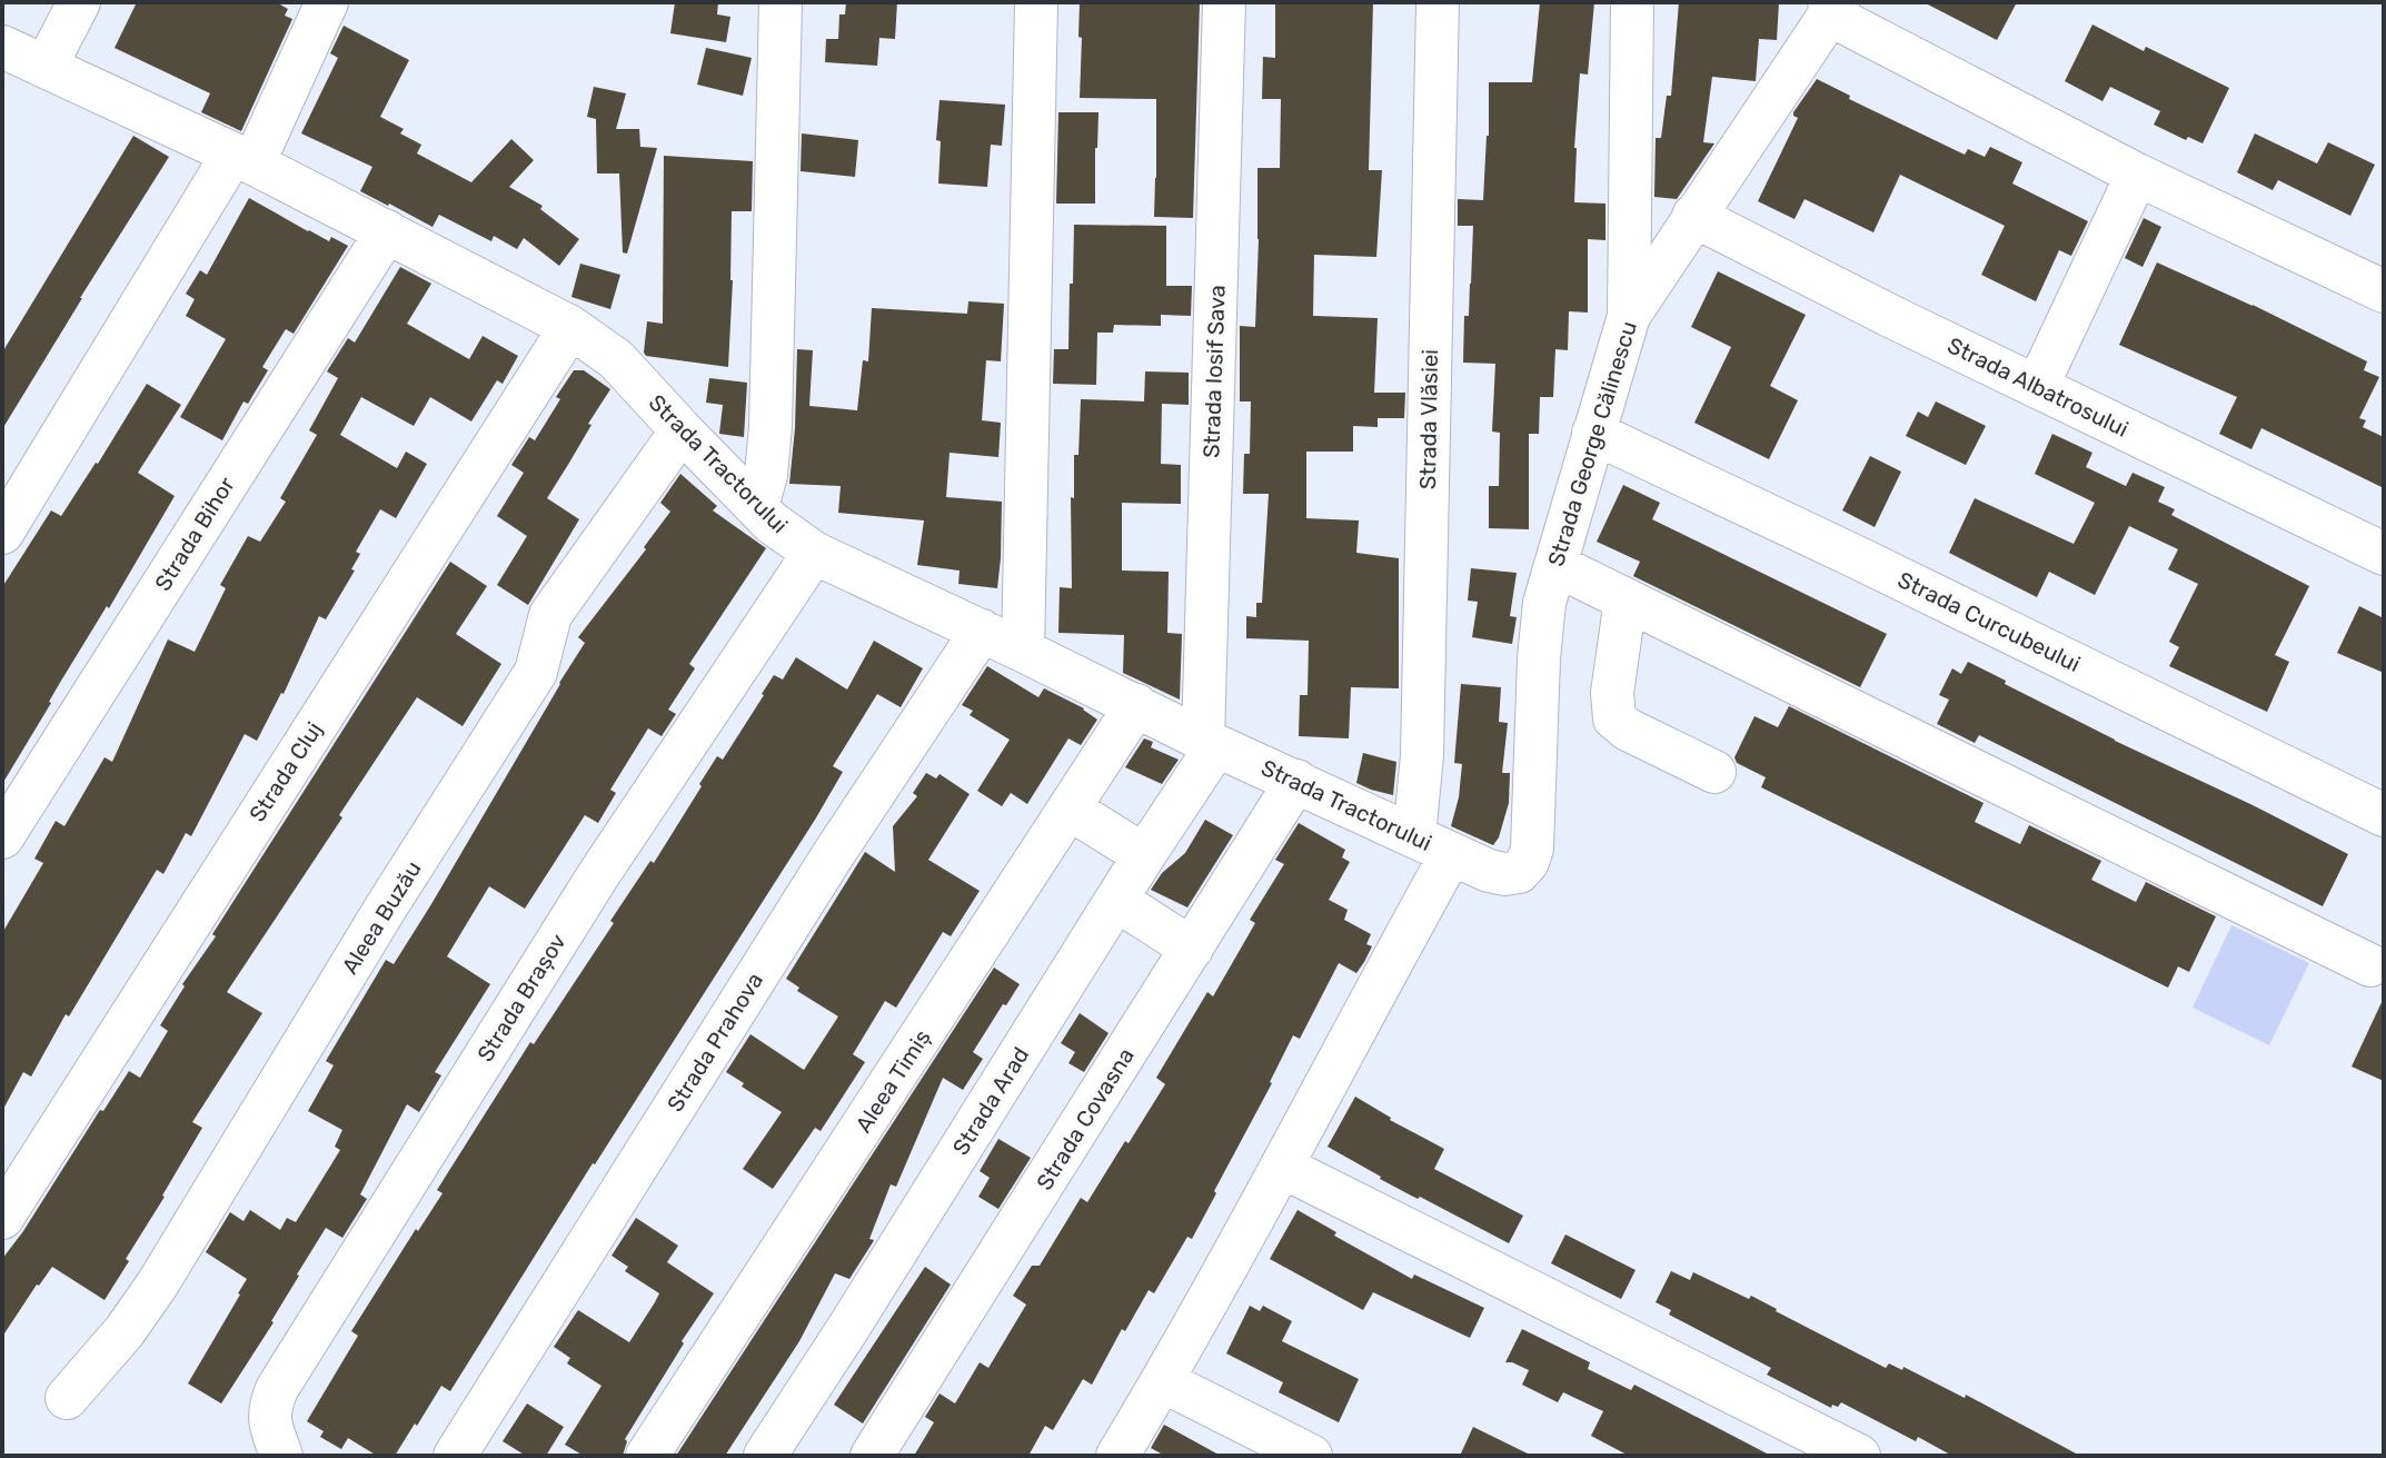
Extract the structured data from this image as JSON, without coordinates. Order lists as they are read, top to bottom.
{
  "streets": {
    "street": [
      "Strada Iosif Sava",
      "Strada Albatrosului",
      "Strada Vlăsiei",
      "Strada George Călinescu",
      "Strada Tractorului",
      "Strada Bihor",
      "Strada Curcubeului",
      "Strada Cluj",
      "Aleea Buzău",
      "Strada Brașov",
      "Strada Prahova",
      "Aleea Timiș",
      "Strada Arad",
      "Strada Covasna"
    ]
  },
  "crossings": [
    ["Strada Iosif Sava", "Strada Tractorului"],
    ["Strada Iosif Sava", "Strada Arad"],
    ["Strada Albatrosului", "Strada George Călinescu"],
    ["Strada Vlăsiei", "Strada George Călinescu"],
    ["Strada Vlăsiei", "Strada Tractorului"],
    ["Strada George Călinescu", "Strada Tractorului"],
    ["Strada George Călinescu", "Strada Curcubeului"],
    ["Strada Tractorului", "Strada Bihor"],
    ["Strada Tractorului", "Strada Cluj"],
    ["Strada Tractorului", "Aleea Buzău"],
    ["Strada Tractorului", "Strada Brașov"],
    ["Strada Tractorului", "Strada Prahova"],
    ["Strada Tractorului", "Aleea Timiș"],
    ["Strada Tractorului", "Strada Arad"],
    ["Strada Tractorului", "Strada Covasna"]
  ]
}
